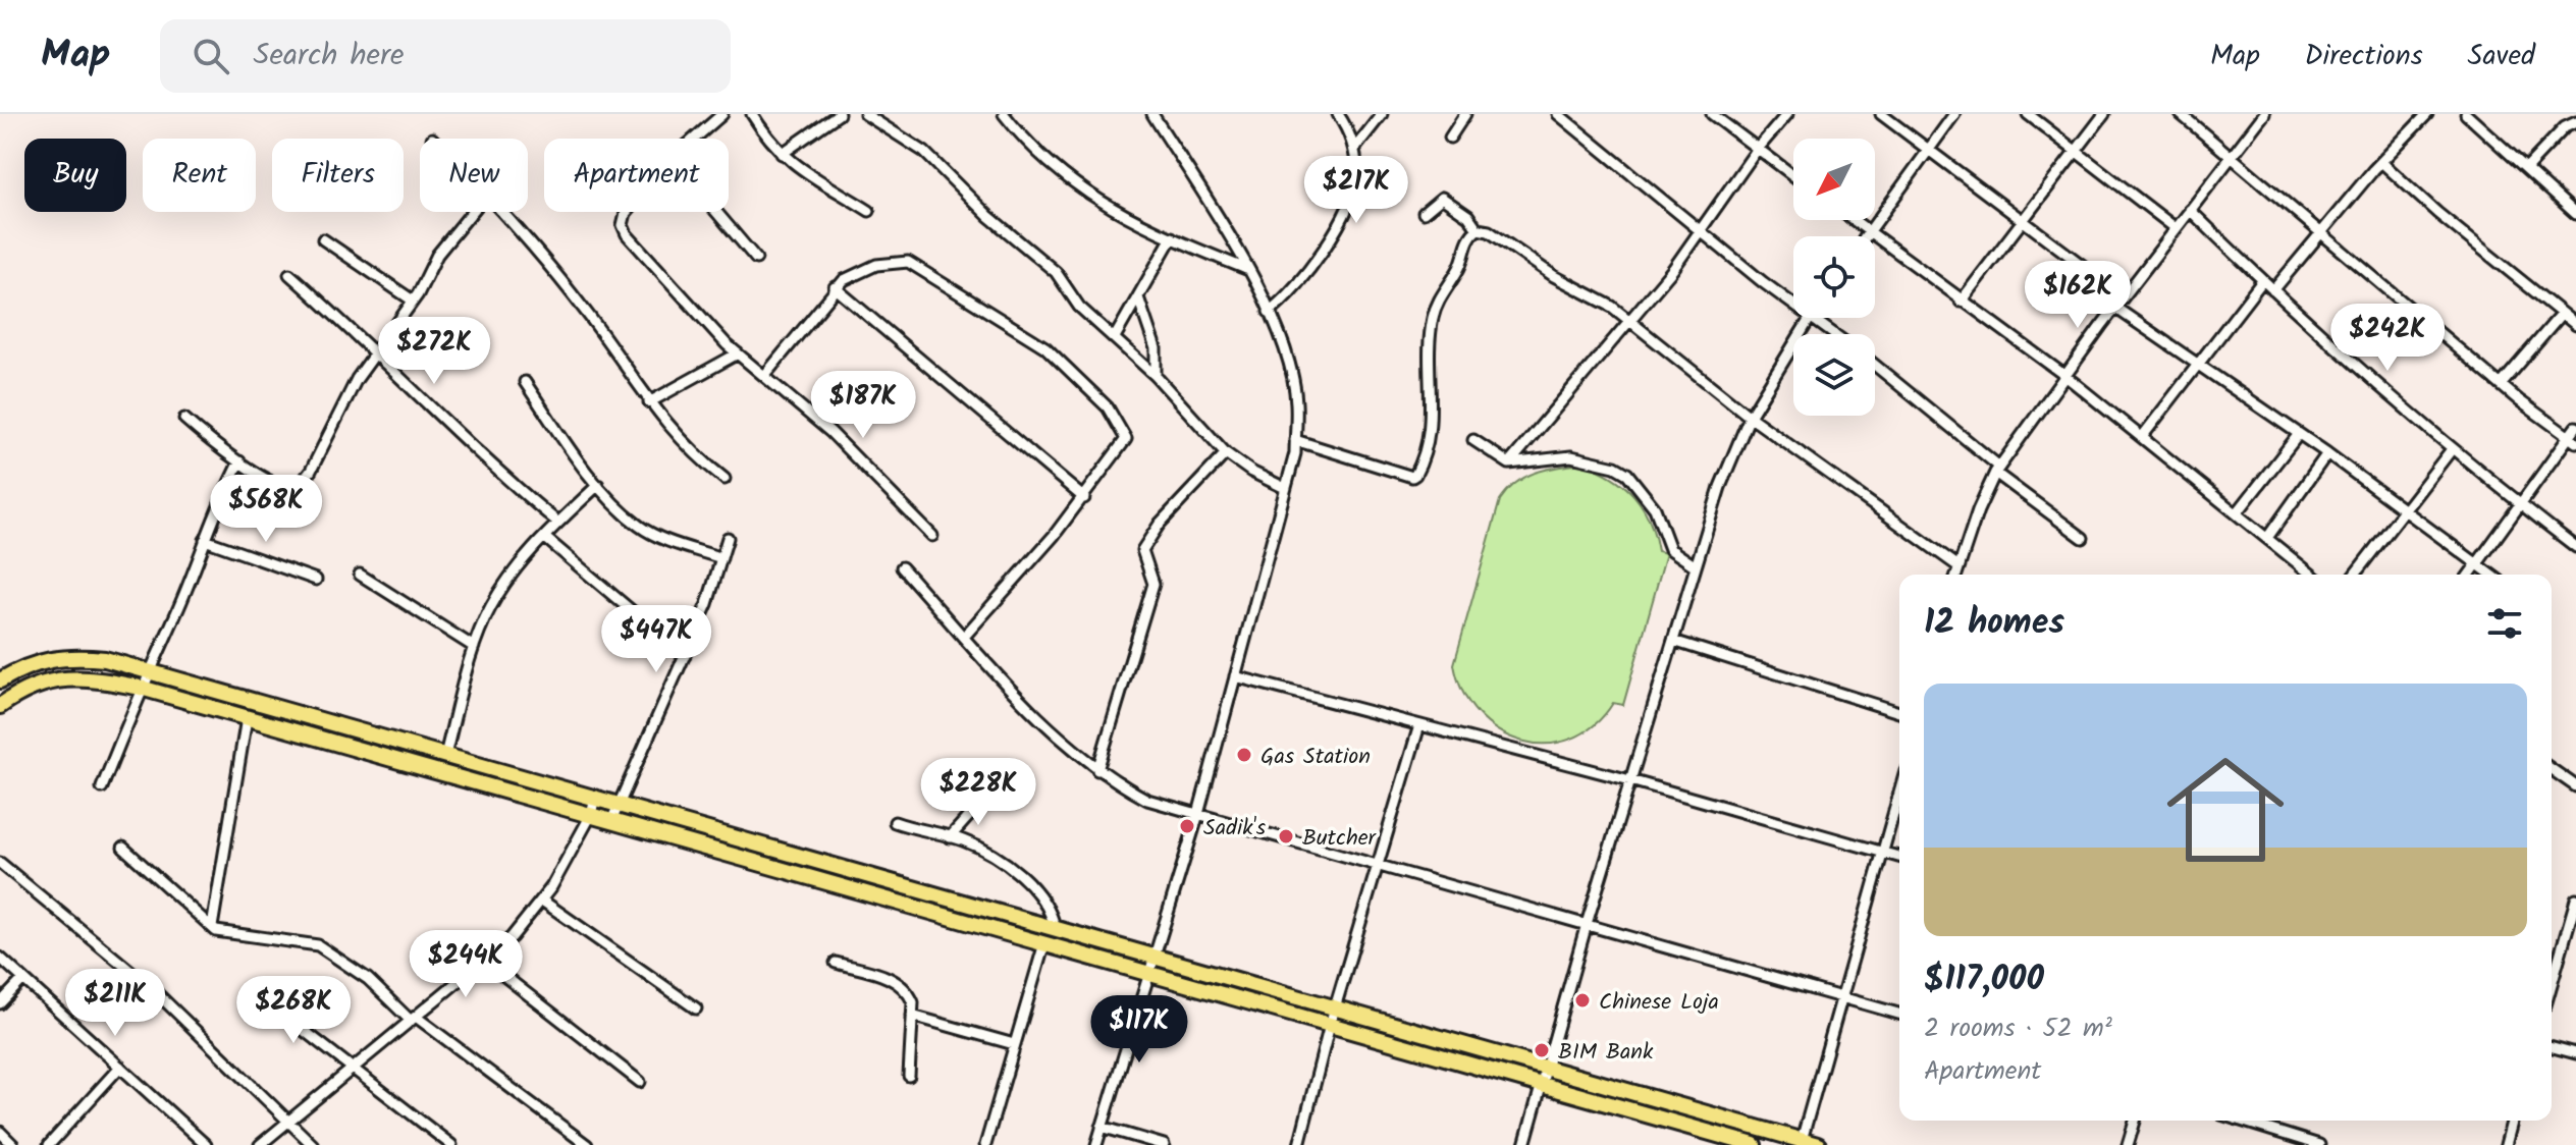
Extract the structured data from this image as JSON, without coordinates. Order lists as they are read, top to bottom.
{
  "places": [
    "Gas Station",
    "Sadik's",
    "Butcher",
    "Chinese Loja",
    "BIM Bank"
  ],
  "north": "bottom left",
  "page": {
    "header": "Map",
    "search": "Search here",
    "nav": ["Map", "Directions", "Saved"],
    "chip": [
      "Buy",
      "Rent",
      "Filters",
      "New",
      "Apartment"
    ],
    "price": [
      "$217K",
      "$162K",
      "$242K",
      "$272K",
      "$187K",
      "$568K",
      "$447K",
      "$228K",
      "$244K",
      "$211K",
      "$268K",
      "$117K"
    ],
    "heading": "12 homes",
    "list": [
      {
        "name": "$117,000",
        "note": "2 rooms · 52 m² · Apartment"
      }
    ]
  }
}
